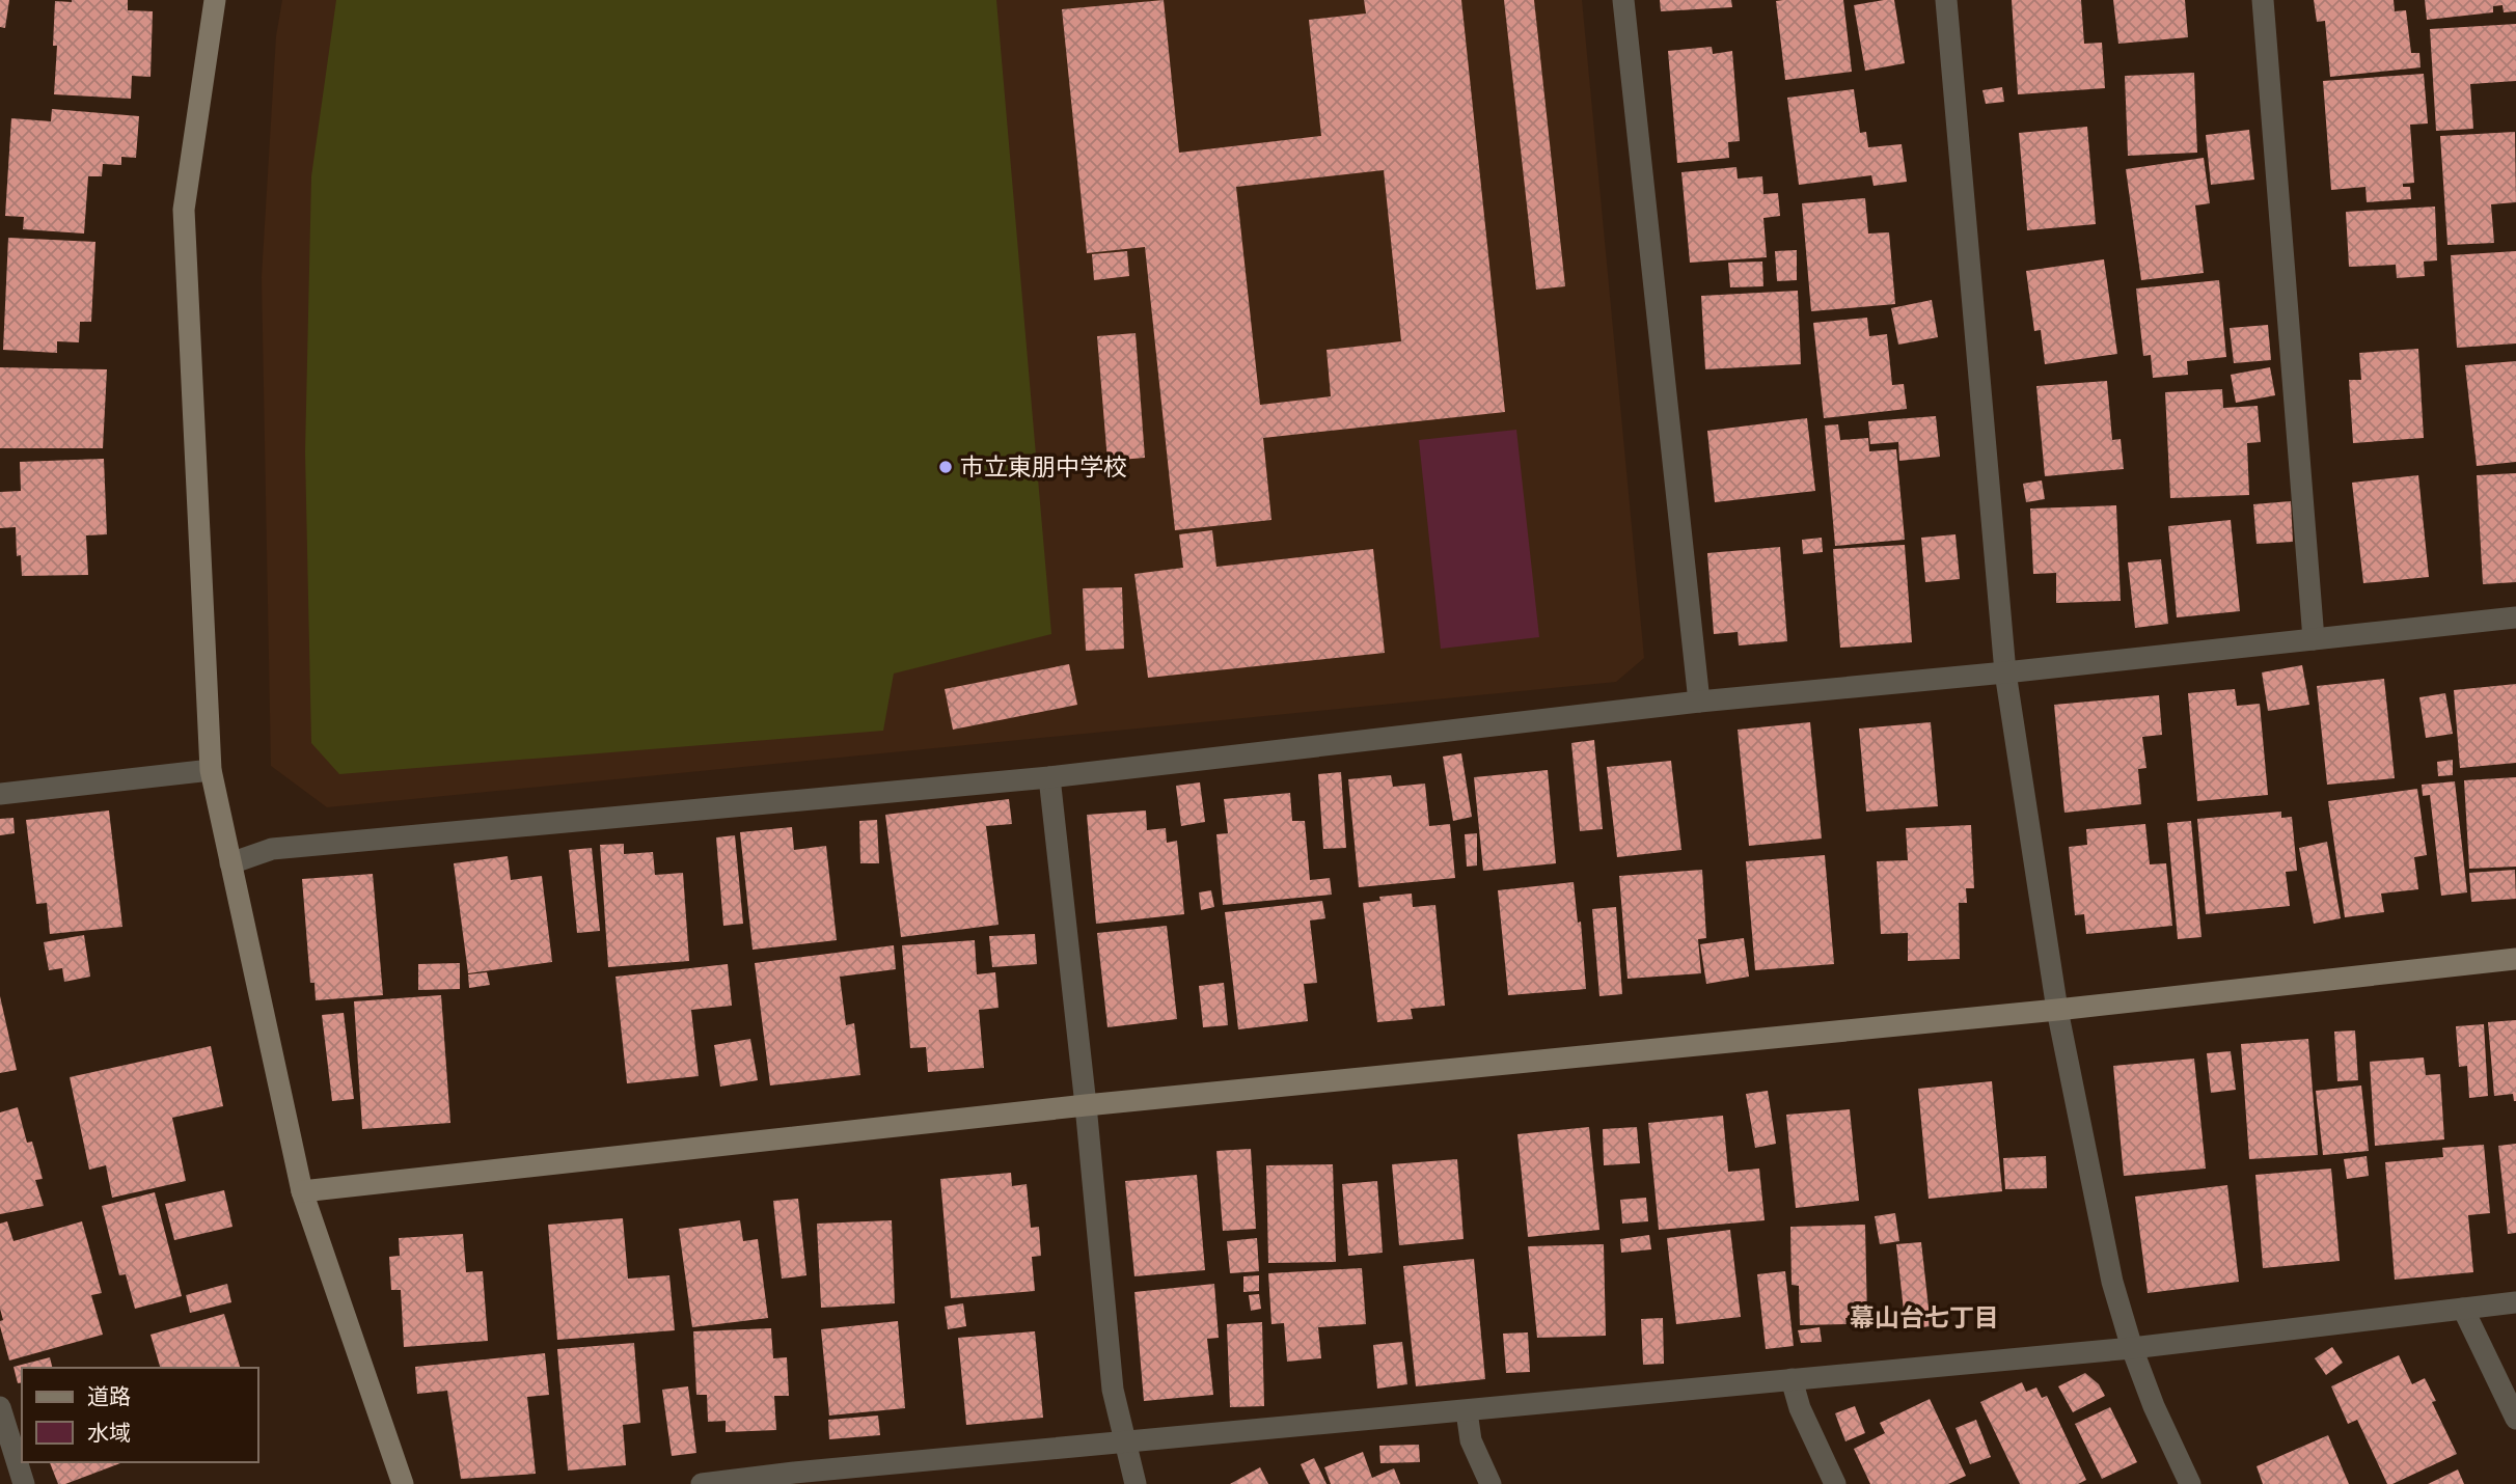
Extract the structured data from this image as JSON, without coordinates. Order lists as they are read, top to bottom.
{
  "districts": ["幕山台七丁目"],
  "places": ["市立東朋中学校"],
  "legend": ["道路", "水域"]
}
